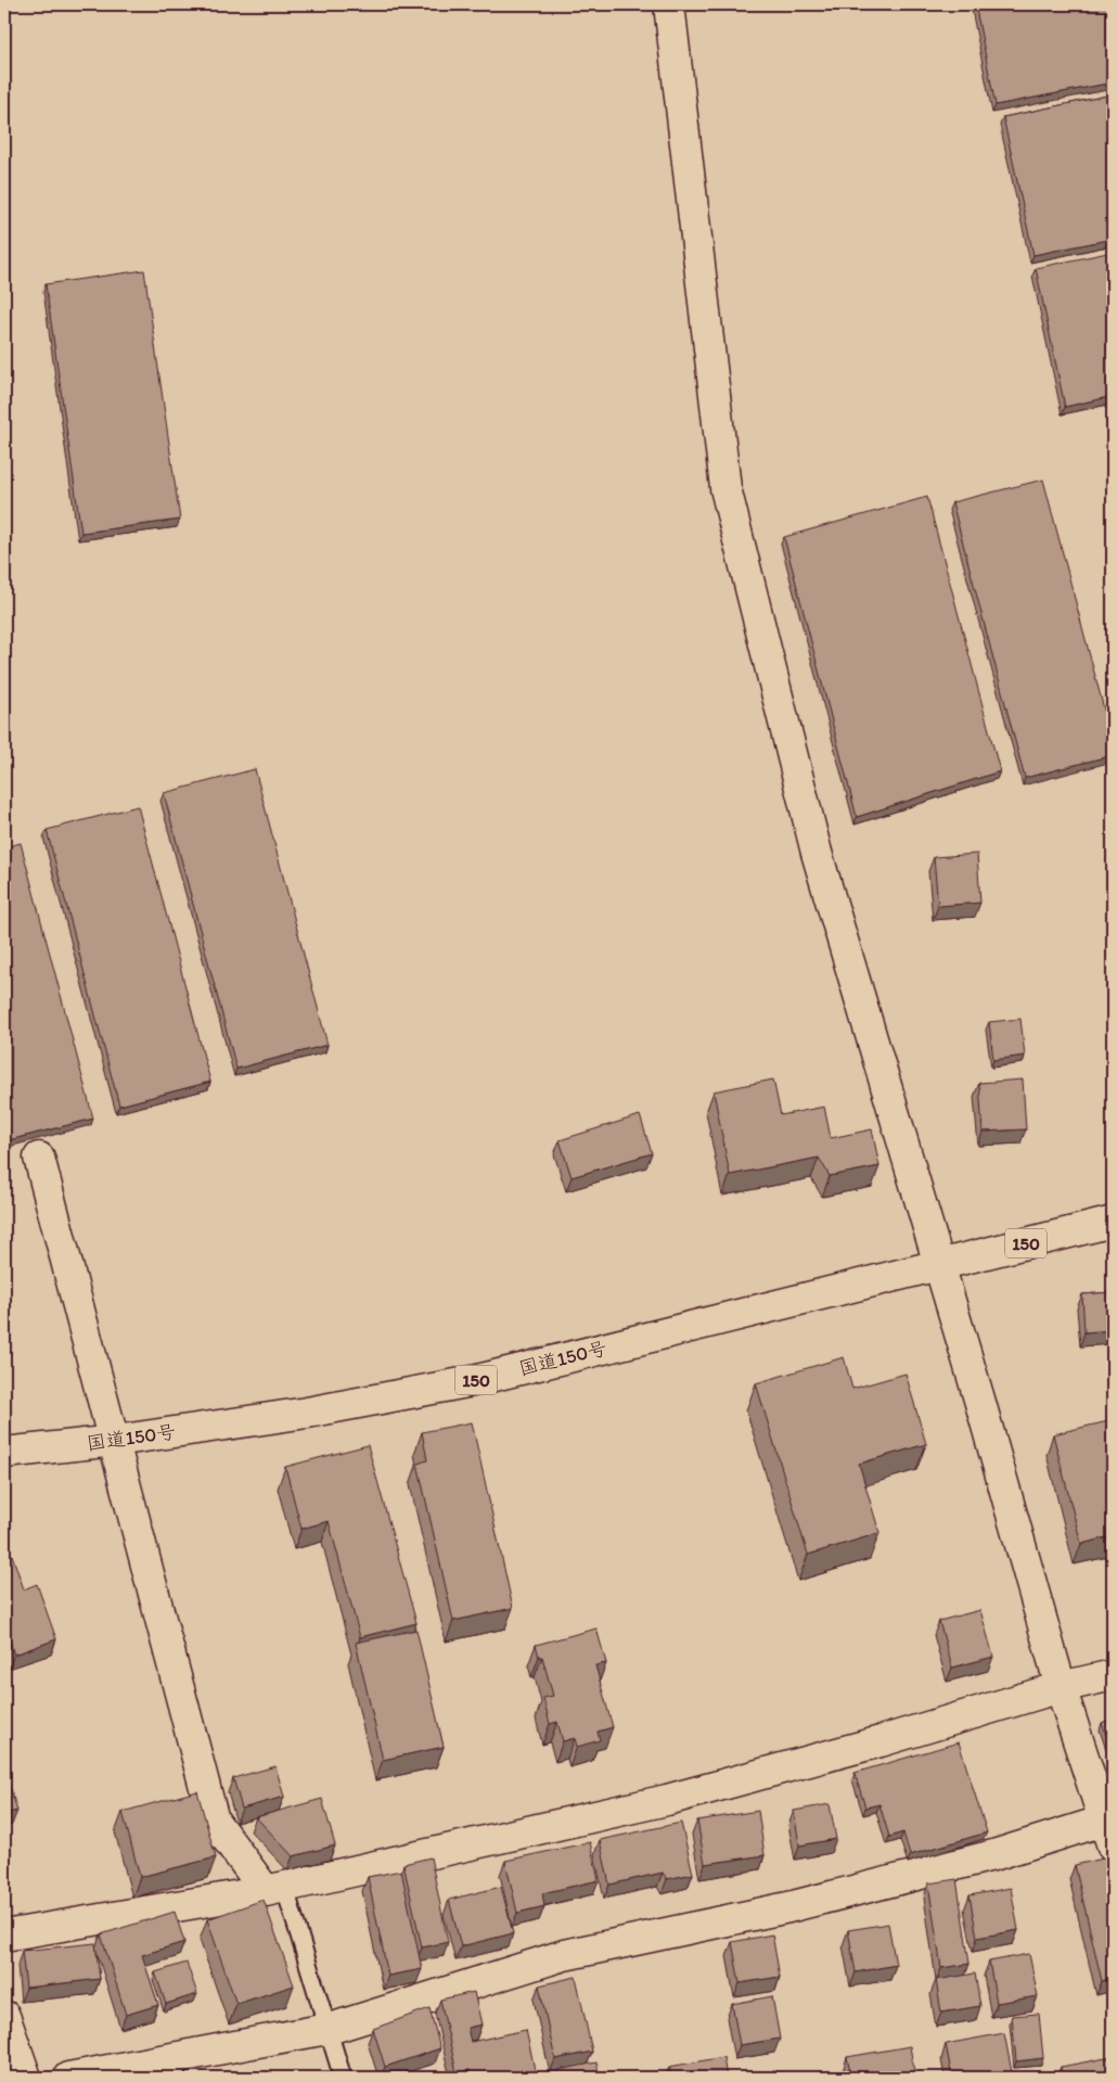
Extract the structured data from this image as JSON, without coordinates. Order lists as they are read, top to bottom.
{
  "streets": {
    "main road": ["150", "国道150号"]
  }
}
